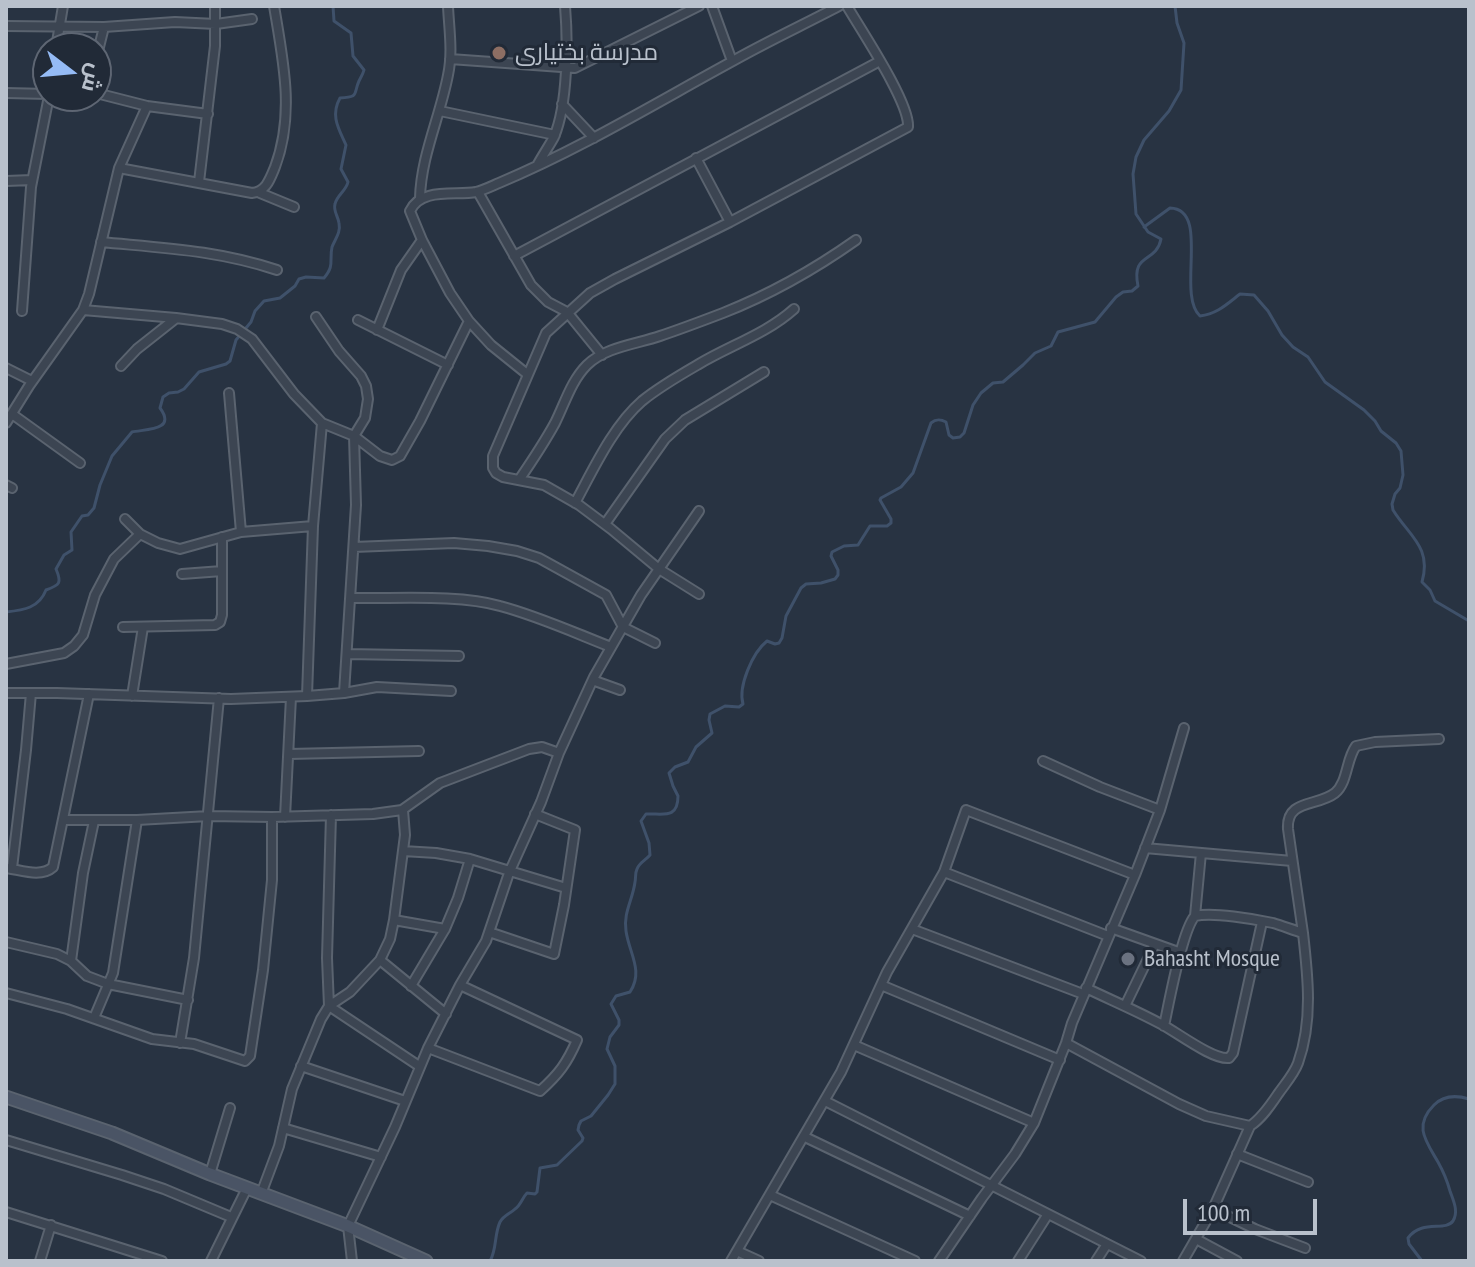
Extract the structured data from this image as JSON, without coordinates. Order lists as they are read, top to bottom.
{
  "places": ["مدرسة بختيارى", "Bahasht Mosque"],
  "scale_bar": "100 m",
  "north": "right"
}
